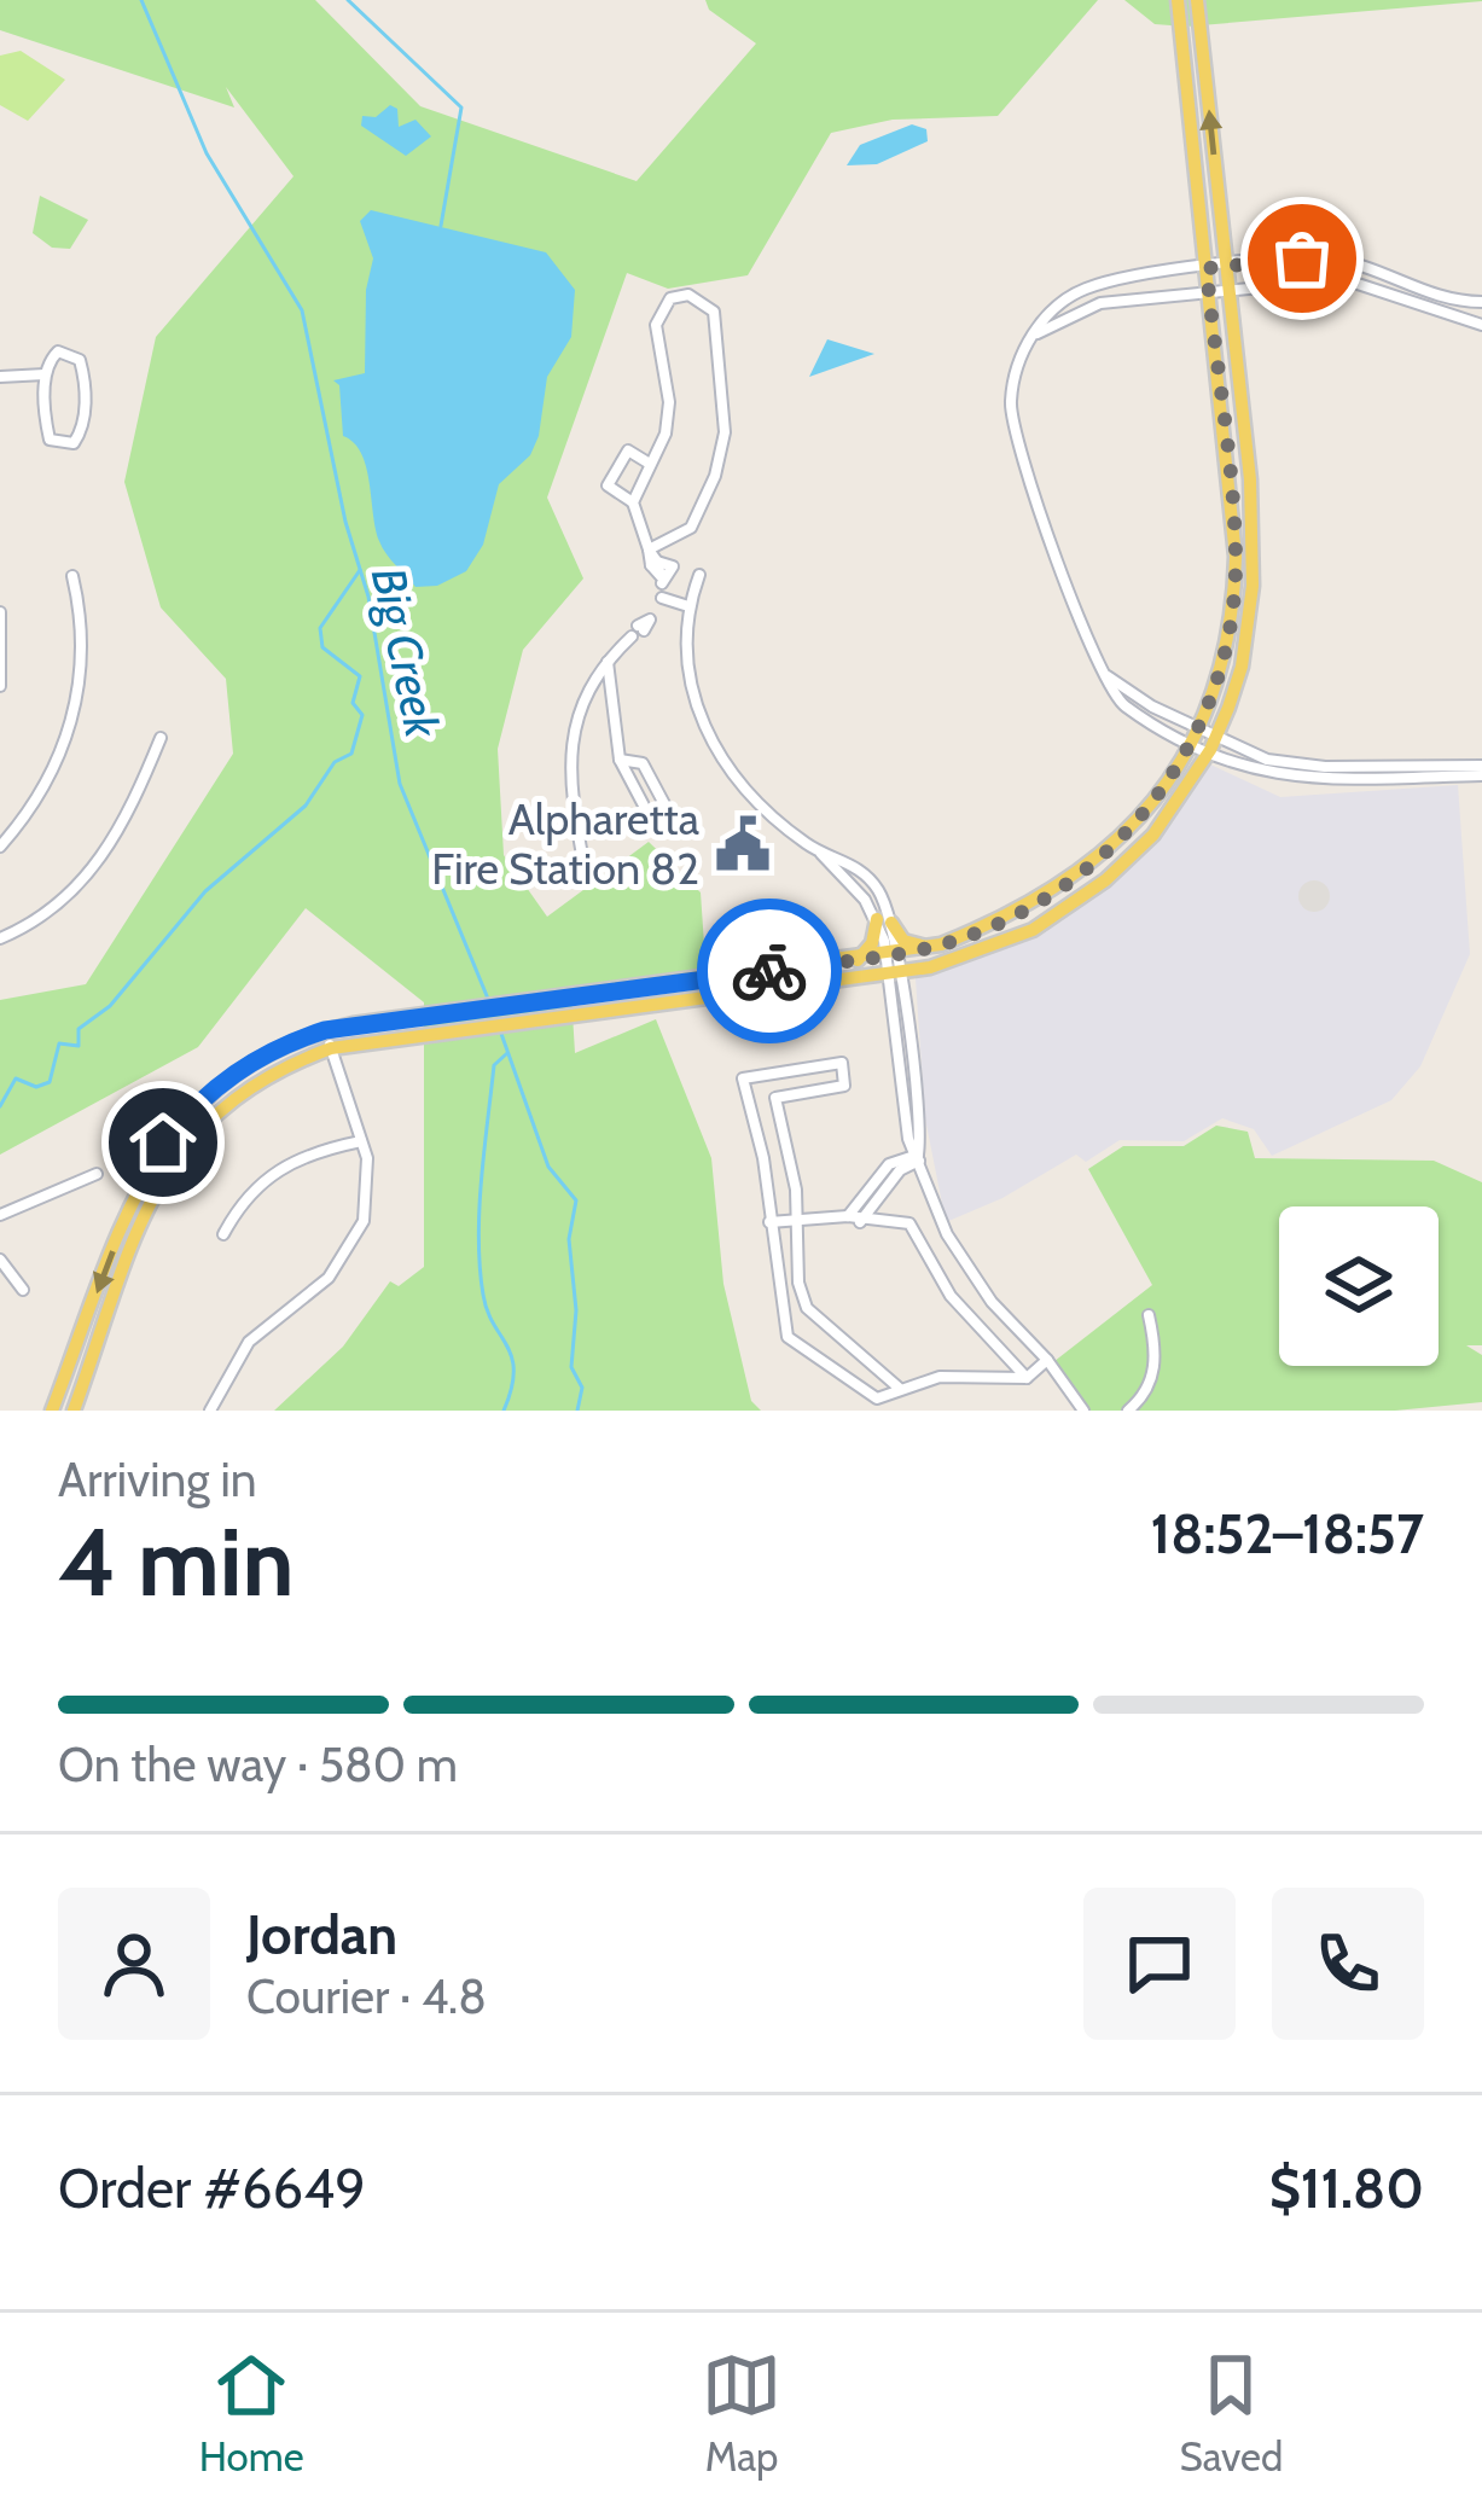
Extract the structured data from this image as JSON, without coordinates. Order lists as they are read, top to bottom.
{
  "water": ["Big Creek"],
  "places": {
    "public building": ["Alpharetta Fire Station 82"]
  },
  "page": {
    "heading": ["4 min", "Arriving in", "18:52–18:57"],
    "panel": [
      "Jordan",
      "Courier · 4.8",
      "Order #6649",
      "$11.80"
    ],
    "bar": "On the way · 580 m",
    "tabs": ["Home", "Map", "Saved"]
  }
}
